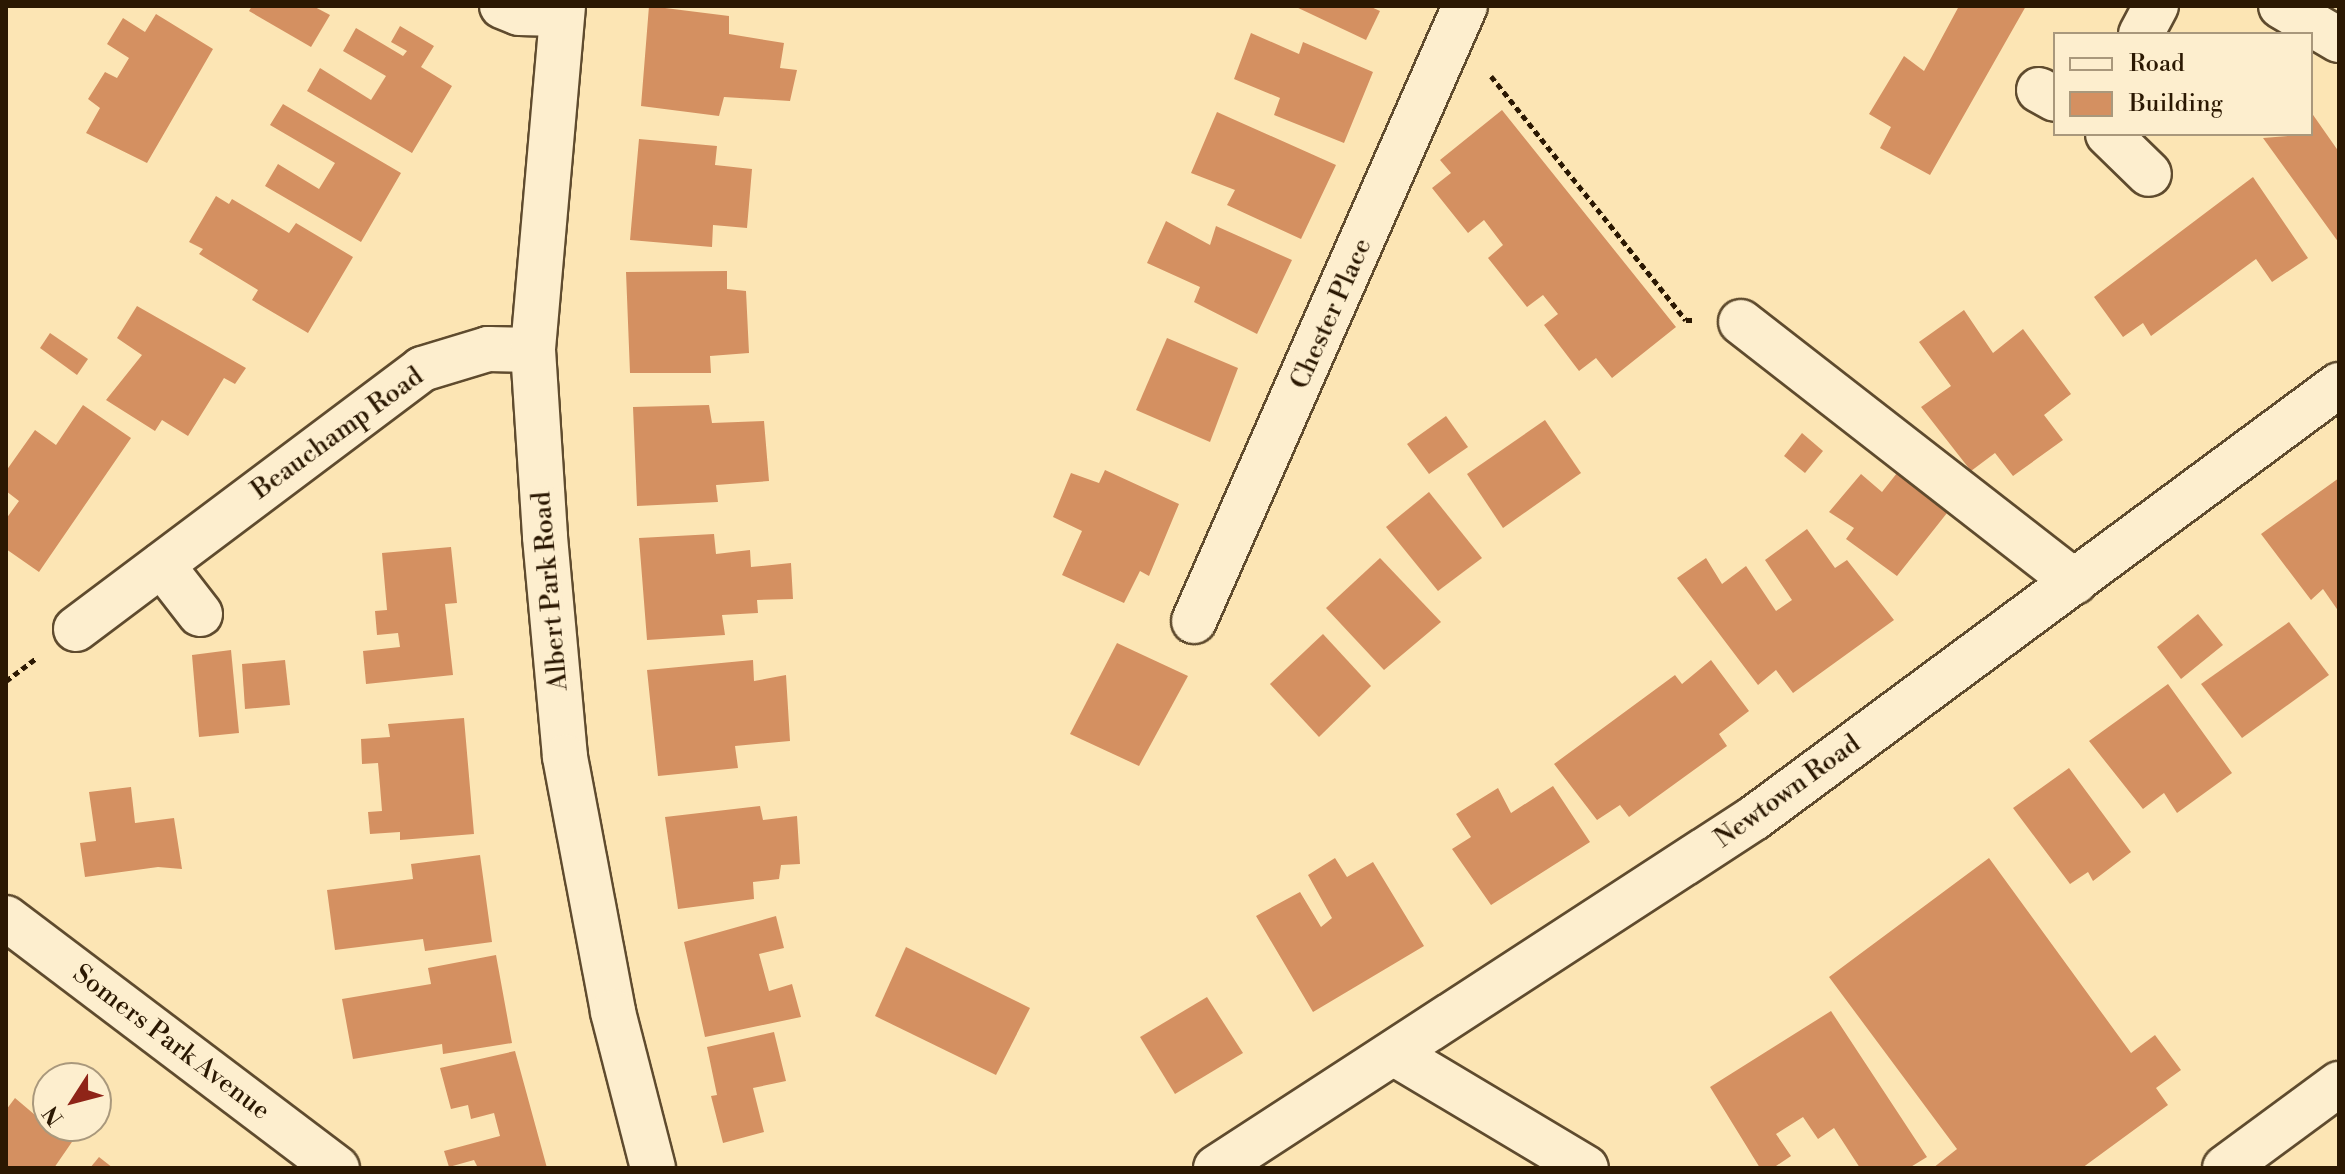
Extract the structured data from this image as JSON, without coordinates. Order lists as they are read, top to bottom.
{
  "streets": {
    "street": [
      "Chester Place",
      "Beauchamp Road",
      "Albert Park Road",
      "Newtown Road",
      "Somers Park Avenue"
    ]
  },
  "crossings": [
    ["Beauchamp Road", "Albert Park Road"]
  ],
  "legend": ["Road", "Building"],
  "north": "bottom left"
}
